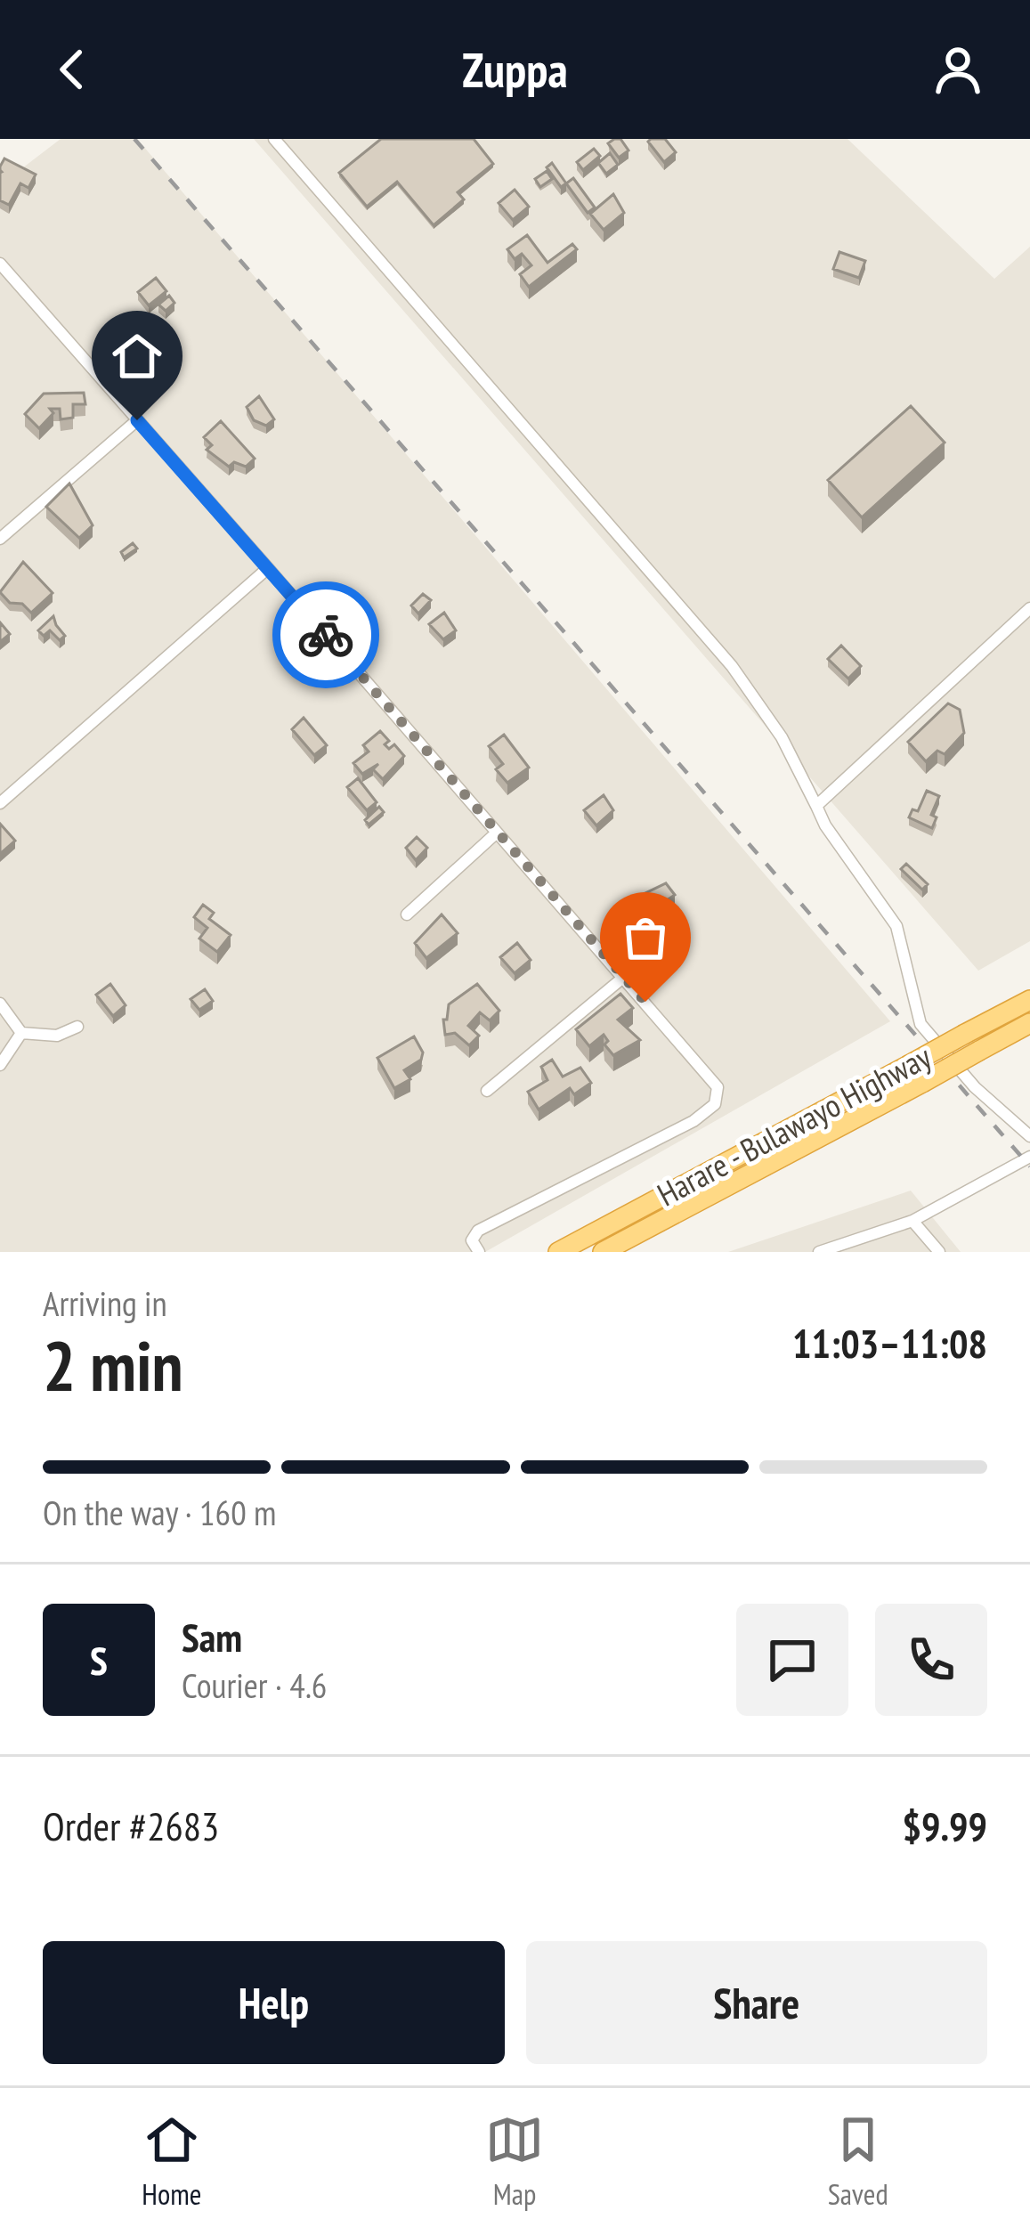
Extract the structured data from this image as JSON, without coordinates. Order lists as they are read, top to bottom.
{
  "streets": {
    "highway": ["Harare - Bulawayo Highway"]
  },
  "page": {
    "header": "Zuppa",
    "heading": ["2 min", "Arriving in", "11:03–11:08"],
    "panel": [
      "Sam",
      "Courier · 4.6",
      "Order #2683",
      "$9.99"
    ],
    "bar": "On the way · 160 m",
    "round": "S",
    "buttons": ["Help", "Share"],
    "tabs": ["Home", "Map", "Saved"]
  }
}
